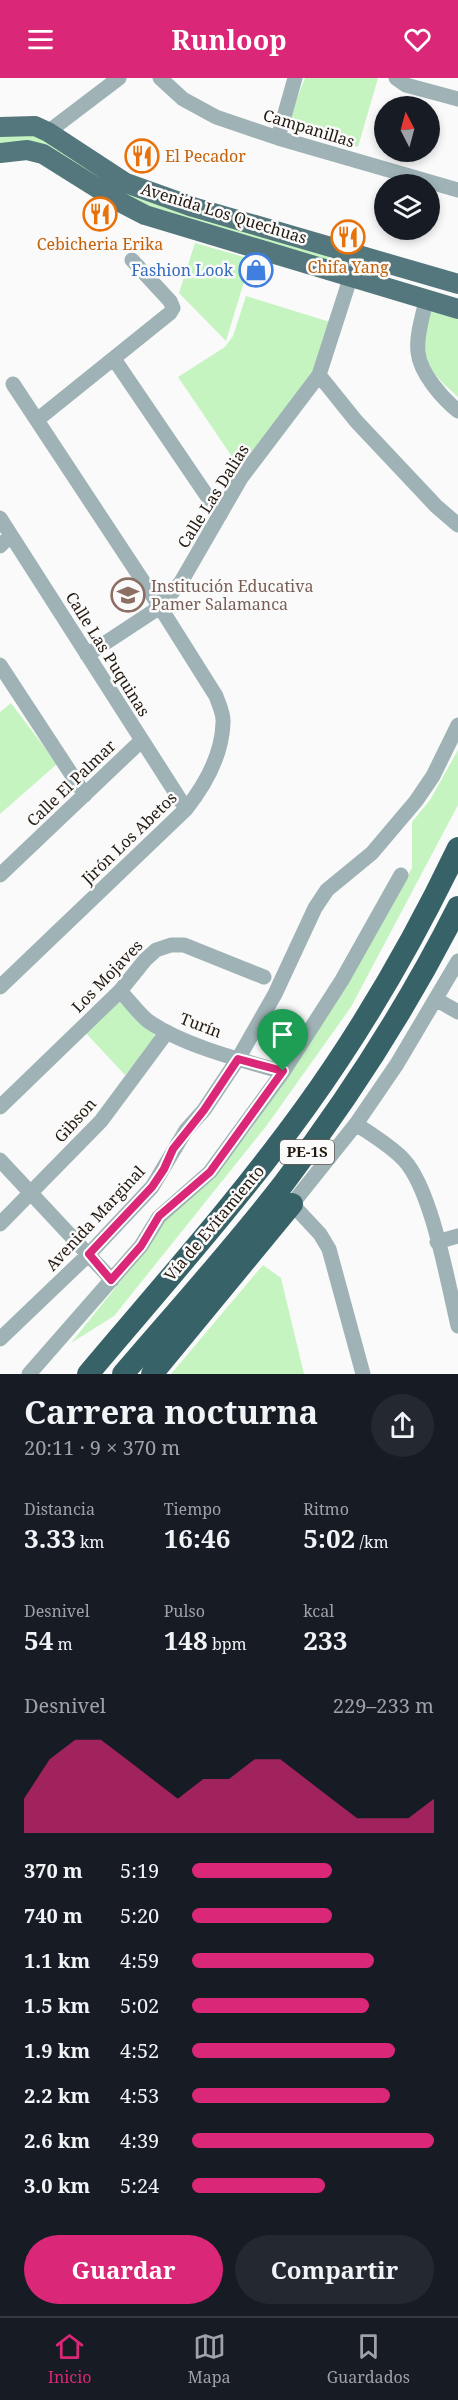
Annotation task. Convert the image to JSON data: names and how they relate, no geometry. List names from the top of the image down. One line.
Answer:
{"streets":{"highway":["PE-1S","Vía de Evitamiento"],"main road":["Avenida Los Quechuas"],"street":["Campanillas","Calle Las Dalias","Calle Las Puquinas","Calle El Palmar","Jirón Los Abetos","Los Mojaves","Turín","Gibson","Avenida Marginal"]},"crossings":[["Avenida Los Quechuas","Calle Las Dalias"],["Calle Las Dalias","Calle Las Puquinas"],["Calle Las Dalias","Jirón Los Abetos"],["Calle Las Puquinas","Calle El Palmar"],["Calle Las Puquinas","Jirón Los Abetos"],["Los Mojaves","Turín"],["Turín","Gibson"],["Turín","Avenida Marginal"]],"places":{"restaurant":["El Pecador","Cebicheria Erika","Chifa Yang"],"shop":["Fashion Look"],"school or university":["Institución Educativa Pamer Salamanca"]},"north":"top","page":{"header":"Runloop","heading":["Carrera nocturna","20:11 · 9 × 370 m"],"stats":[["Distancia","3.33 km"],["Tiempo","16:46"],["Ritmo","5:02 /km"],["Desnivel","54 m"],["Pulso","148 bpm"],["kcal","233"]],"chart":["Desnivel","229–233 m"],"list":[{"name":"370 m","note":"5:19"},{"name":"740 m","note":"5:20"},{"name":"1.1 km","note":"4:59"},{"name":"1.5 km","note":"5:02"},{"name":"1.9 km","note":"4:52"},{"name":"2.2 km","note":"4:53"},{"name":"2.6 km","note":"4:39"},{"name":"3.0 km","note":"5:24"}],"buttons":["Guardar","Compartir"],"tabs":["Inicio","Mapa","Guardados"]}}
